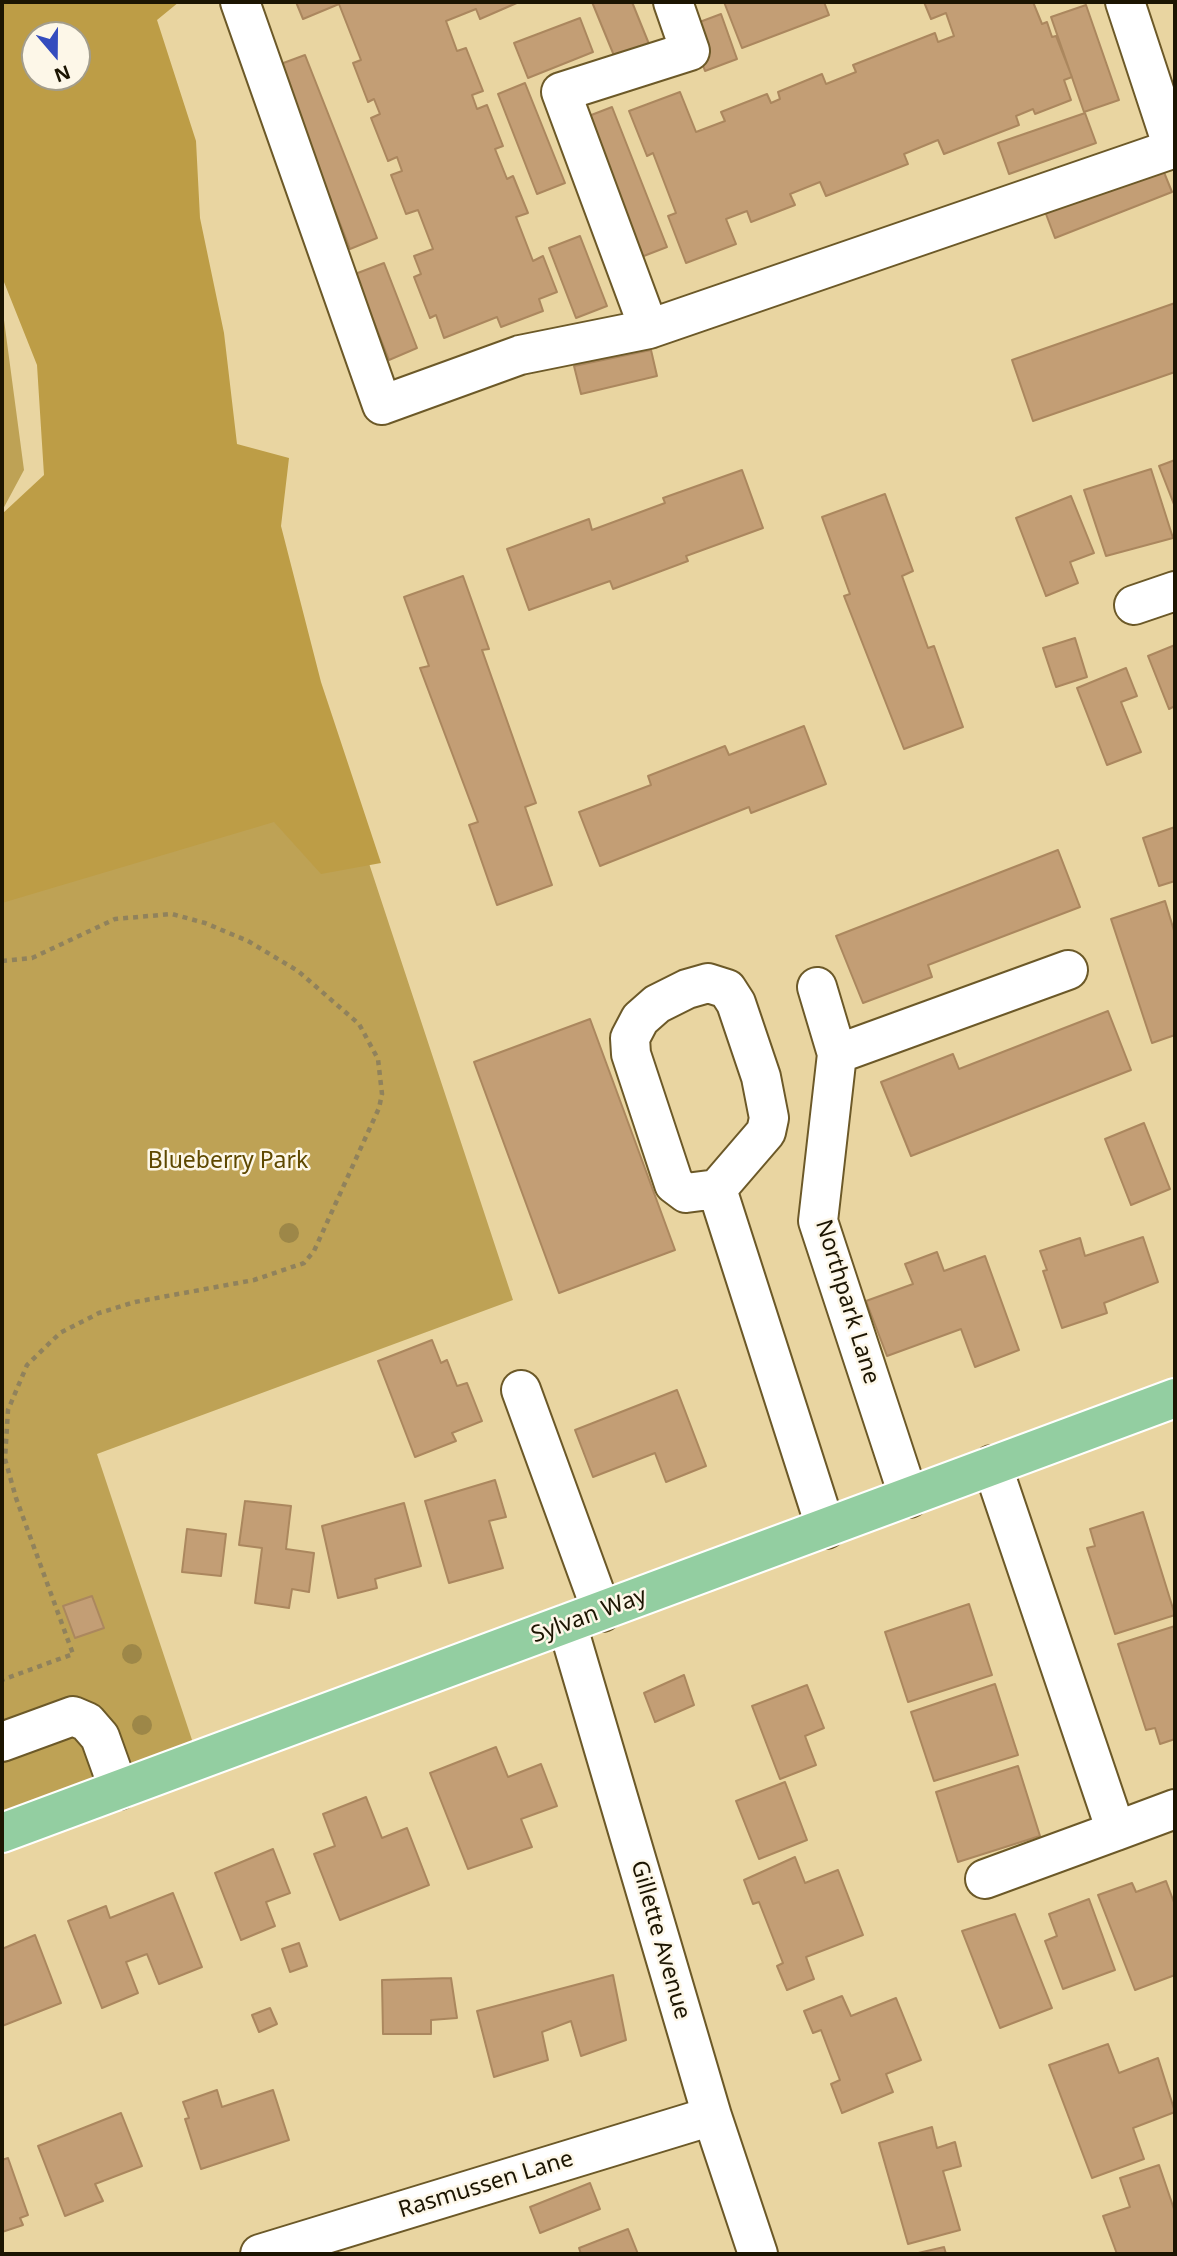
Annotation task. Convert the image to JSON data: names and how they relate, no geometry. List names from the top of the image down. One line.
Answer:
{"streets":{"main road":["Sylvan Way"],"street":["Northpark Lane","Gillette Avenue","Rasmussen Lane"]},"crossings":[["Northpark Lane","Sylvan Way"],["Sylvan Way","Gillette Avenue"],["Gillette Avenue","Rasmussen Lane"]],"parks":["Blueberry Park"],"north":"bottom"}
